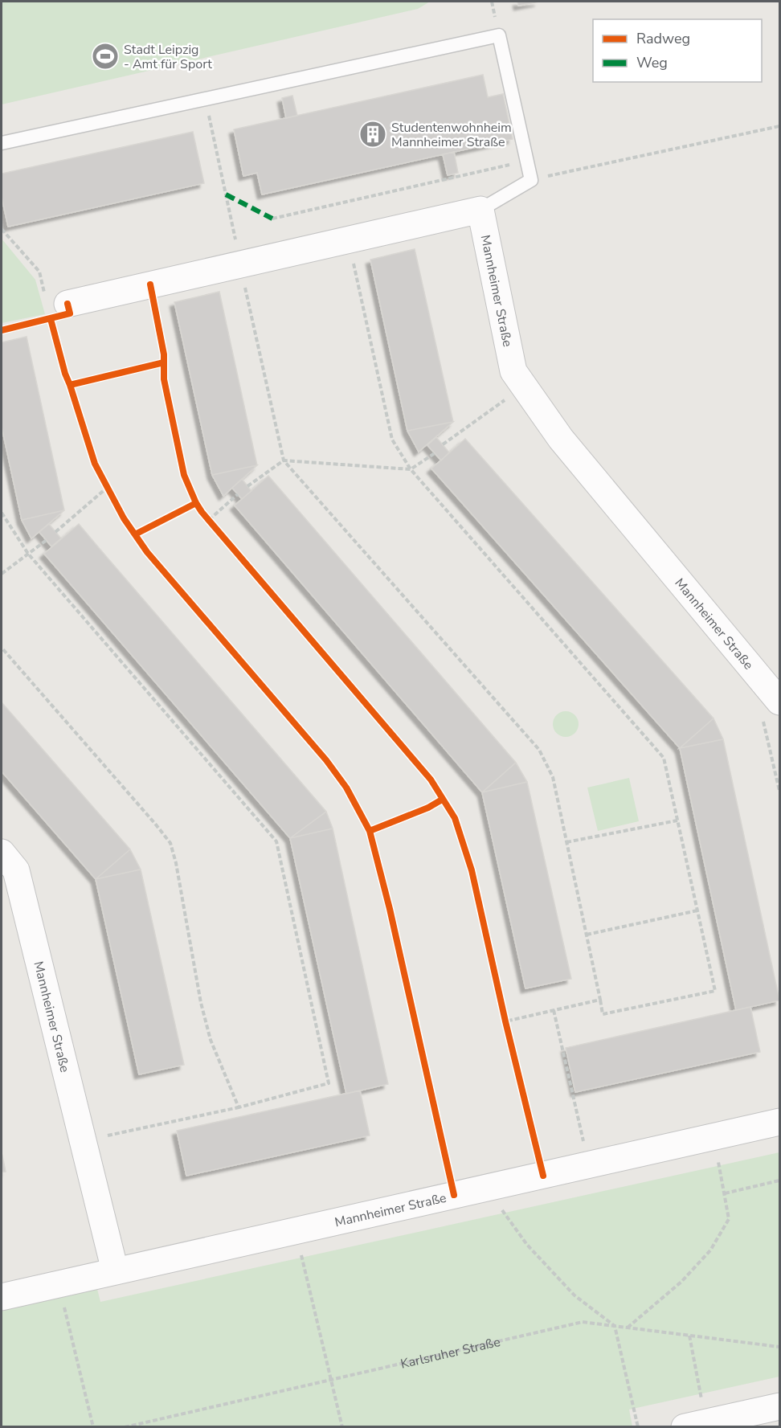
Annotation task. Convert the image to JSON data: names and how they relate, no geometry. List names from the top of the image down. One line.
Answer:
{"streets":{"street":["Mannheimer Straße"],"path":["Karlsruher Straße"]},"places":{"sports":["Stadt Leipzig - Amt für Sport"],"building":["Studentenwohnheim Mannheimer Straße"]},"legend":["Radweg","Weg"]}
